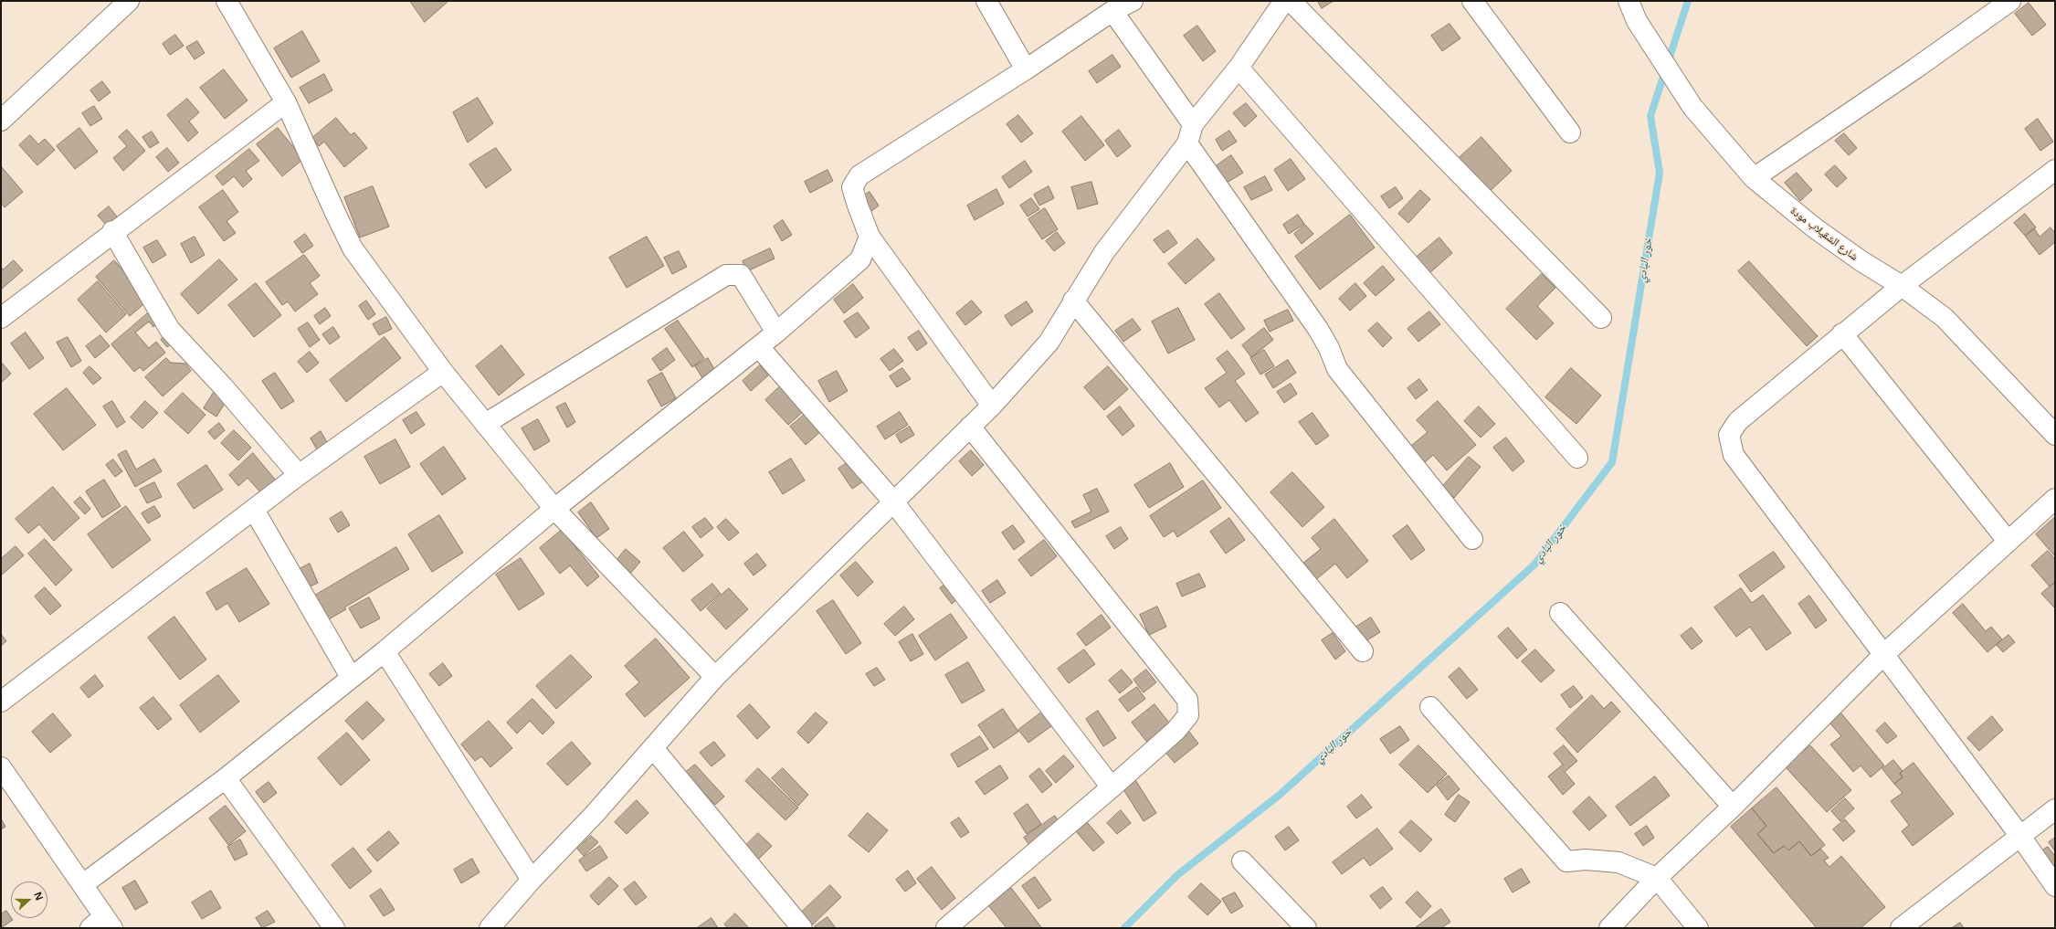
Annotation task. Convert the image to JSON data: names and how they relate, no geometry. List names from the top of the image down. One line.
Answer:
{"streets":{"street":["شارع الشقيلاب مودة"]},"water":["خور البادي"],"north":"right"}
